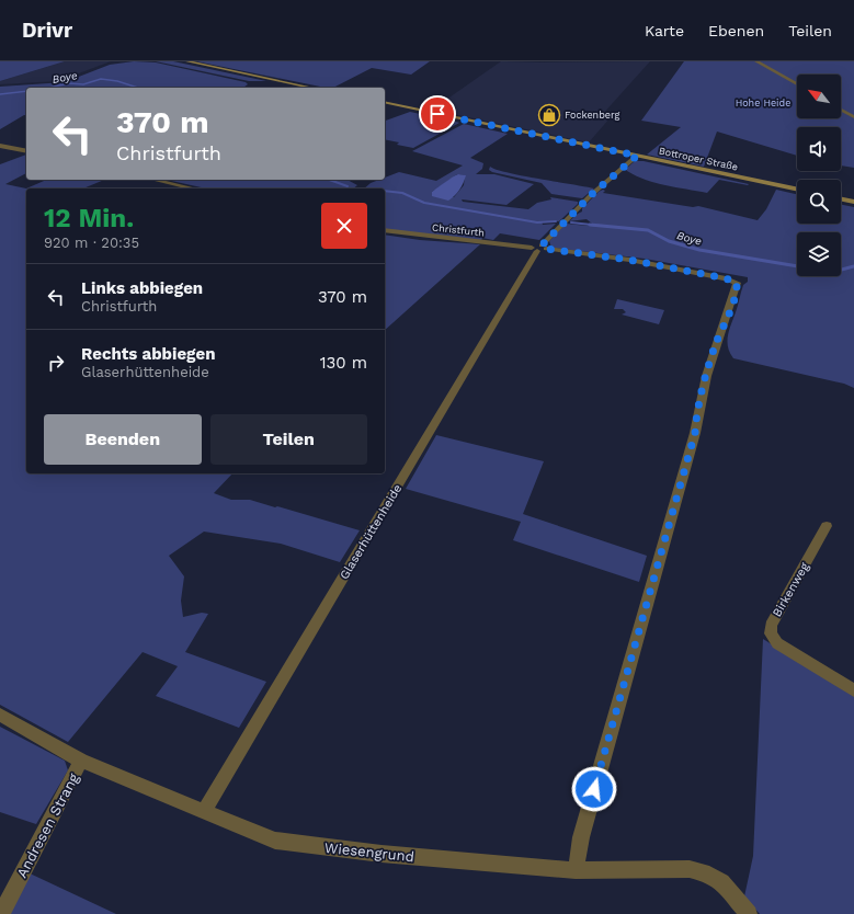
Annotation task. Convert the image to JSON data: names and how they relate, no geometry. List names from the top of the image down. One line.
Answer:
{"streets":{"main road":["Bottroper Straße"],"street":["Christfurth","Glaserhüttenheide","Birkenweg","Andresen Strang","Wiesengrund"]},"crossings":[["Bottroper Straße","Glaserhüttenheide"],["Christfurth","Glaserhüttenheide"],["Christfurth","Wiesengrund"],["Glaserhüttenheide","Wiesengrund"],["Andresen Strang","Wiesengrund"]],"water":["Boye"],"parks":["Hohe Heide"],"places":{"shop":["Fockenberg"]},"north":"top left","page":{"header":"Drivr","nav":["Karte","Ebenen","Teilen"],"turn":["370 m","Christfurth"],"heading":["12 Min.","920 m · 20:35"],"list":[{"name":"Links abbiegen","note":"Christfurth","value":"370 m"},{"name":"Rechts abbiegen","note":"Glaserhüttenheide","value":"130 m"}],"buttons":["Beenden","Teilen"]}}
